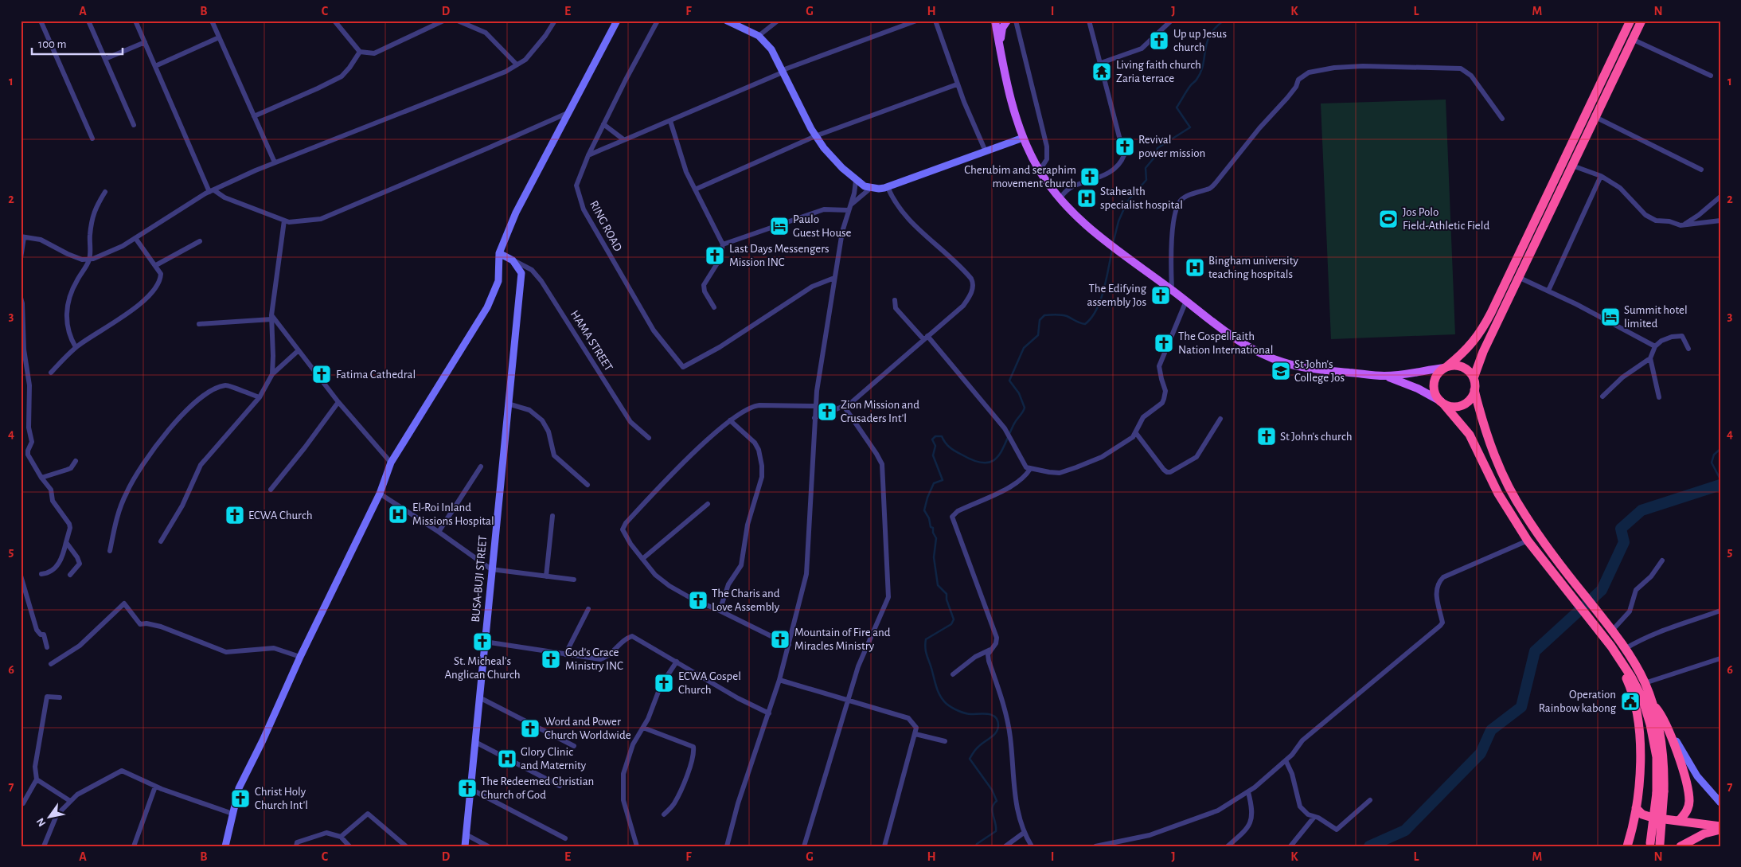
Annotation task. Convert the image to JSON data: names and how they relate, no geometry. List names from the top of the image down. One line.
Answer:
{"streets":{"street":["RING ROAD","HAMA STREET","BUSA-BUJI STREET"]},"crossings":[["HAMA STREET","BUSA-BUJI STREET"]],"places":{"church":["Up up Jesus church","Revival power mission","Cherubim and seraphim movement church","Last Days Messengers Mission INC","The Edifying assembly Jos","The Gospel Faith Nation International","Fatima Cathedral","Zion Mission and Crusaders Int'l","St John's church","ECWA Church","The Charis and Love Assembly","Mountain of Fire and Miracles Ministry","St. Micheal's Anglican Church","God's Grace Ministry INC","ECWA Gospel Church","Word and Power Church Worldwide","The Redeemed Christian Church of God","Christ Holy Church Int'l"],"temple":["Living faith church Zaria terrace"],"hospital":["Stahealth specialist hospital","Bingham university teaching hospitals","El-Roi Inland Missions Hospital","Glory Clinic and Maternity"],"sports":["Jos Polo Field-Athletic Field"],"hotel":["Paulo Guest House","Summit hotel limited"],"school or university":["St John's College Jos"],"public building":["Operation Rainbow kabong"]},"scale_bar":"100 m","north":"bottom left","grid":{"columns":["A","B","C","D","E","F","G","H","I","J","K","L","M","N"],"rows":["1","2","3","4","5","6","7"]}}
